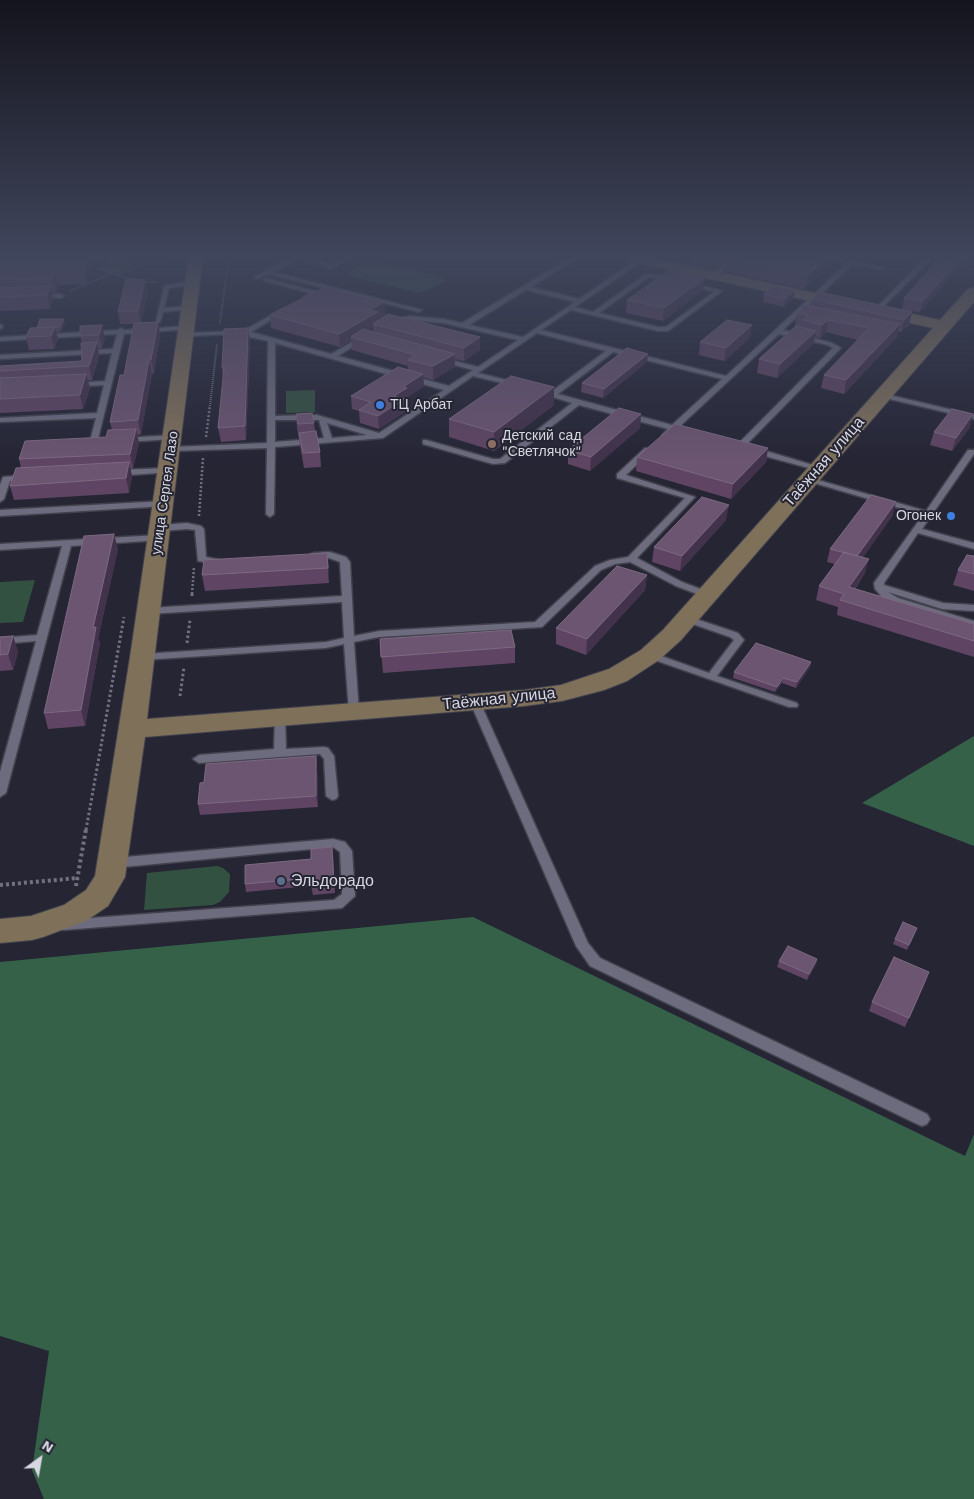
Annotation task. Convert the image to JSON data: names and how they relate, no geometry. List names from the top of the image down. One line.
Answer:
{"streets":{"street":["Таёжная улица","улица Сергея Лазо"]},"crossings":[["Таёжная улица","улица Сергея Лазо"]],"places":["ТЦ Арбат","Детский сад \"Светлячок\"","Огонек","Эльдорадо"],"north":"top right"}
